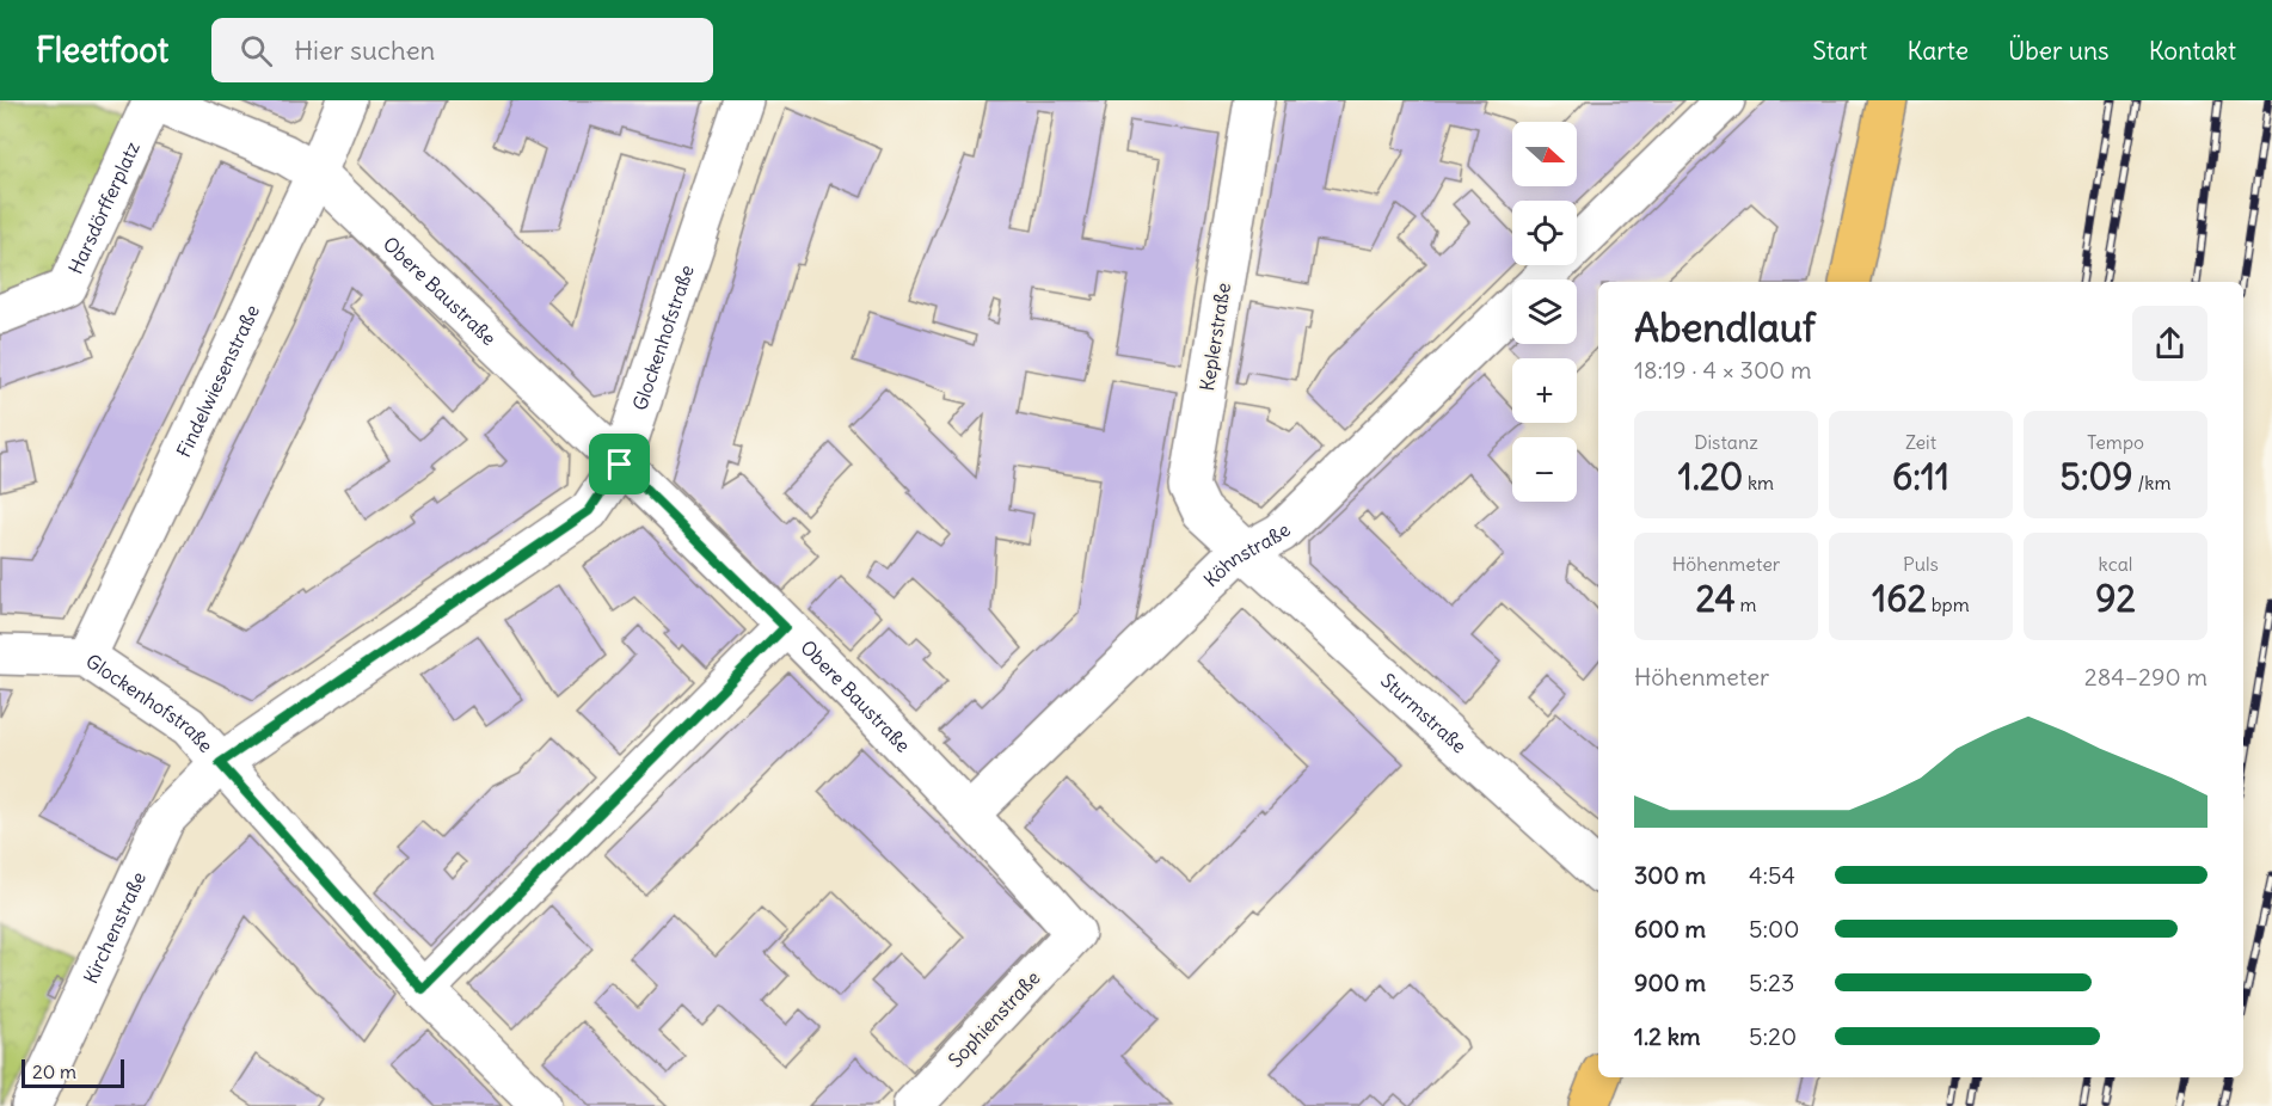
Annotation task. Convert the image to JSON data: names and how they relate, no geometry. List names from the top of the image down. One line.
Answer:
{"streets":{"street":["Harsdörfferplatz","Obere Baustraße","Keplerstraße","Glockenhofstraße","Findelwiesenstraße","Köhnstraße","Sturmstraße","Kirchenstraße","Sophienstraße"]},"crossings":[["Harsdörfferplatz","Obere Baustraße"],["Harsdörfferplatz","Findelwiesenstraße"],["Obere Baustraße","Glockenhofstraße"],["Obere Baustraße","Findelwiesenstraße"],["Obere Baustraße","Köhnstraße"],["Obere Baustraße","Sophienstraße"],["Keplerstraße","Köhnstraße"],["Keplerstraße","Sturmstraße"],["Glockenhofstraße","Findelwiesenstraße"],["Glockenhofstraße","Kirchenstraße"],["Köhnstraße","Sturmstraße"]],"scale_bar":"20 m","north":"right","page":{"header":"Fleetfoot","search":"Hier suchen","nav":["Start","Karte","Über uns","Kontakt"],"map_buttons":["+","−"],"heading":["Abendlauf","18:19 · 4 × 300 m"],"stats":[["Distanz","1.20 km"],["Zeit","6:11"],["Tempo","5:09 /km"],["Höhenmeter","24 m"],["Puls","162 bpm"],["kcal","92"]],"chart":["Höhenmeter","284–290 m"],"list":[{"name":"300 m","note":"4:54"},{"name":"600 m","note":"5:00"},{"name":"900 m","note":"5:23"},{"name":"1.2 km","note":"5:20"}],"scale":"20 m"}}
